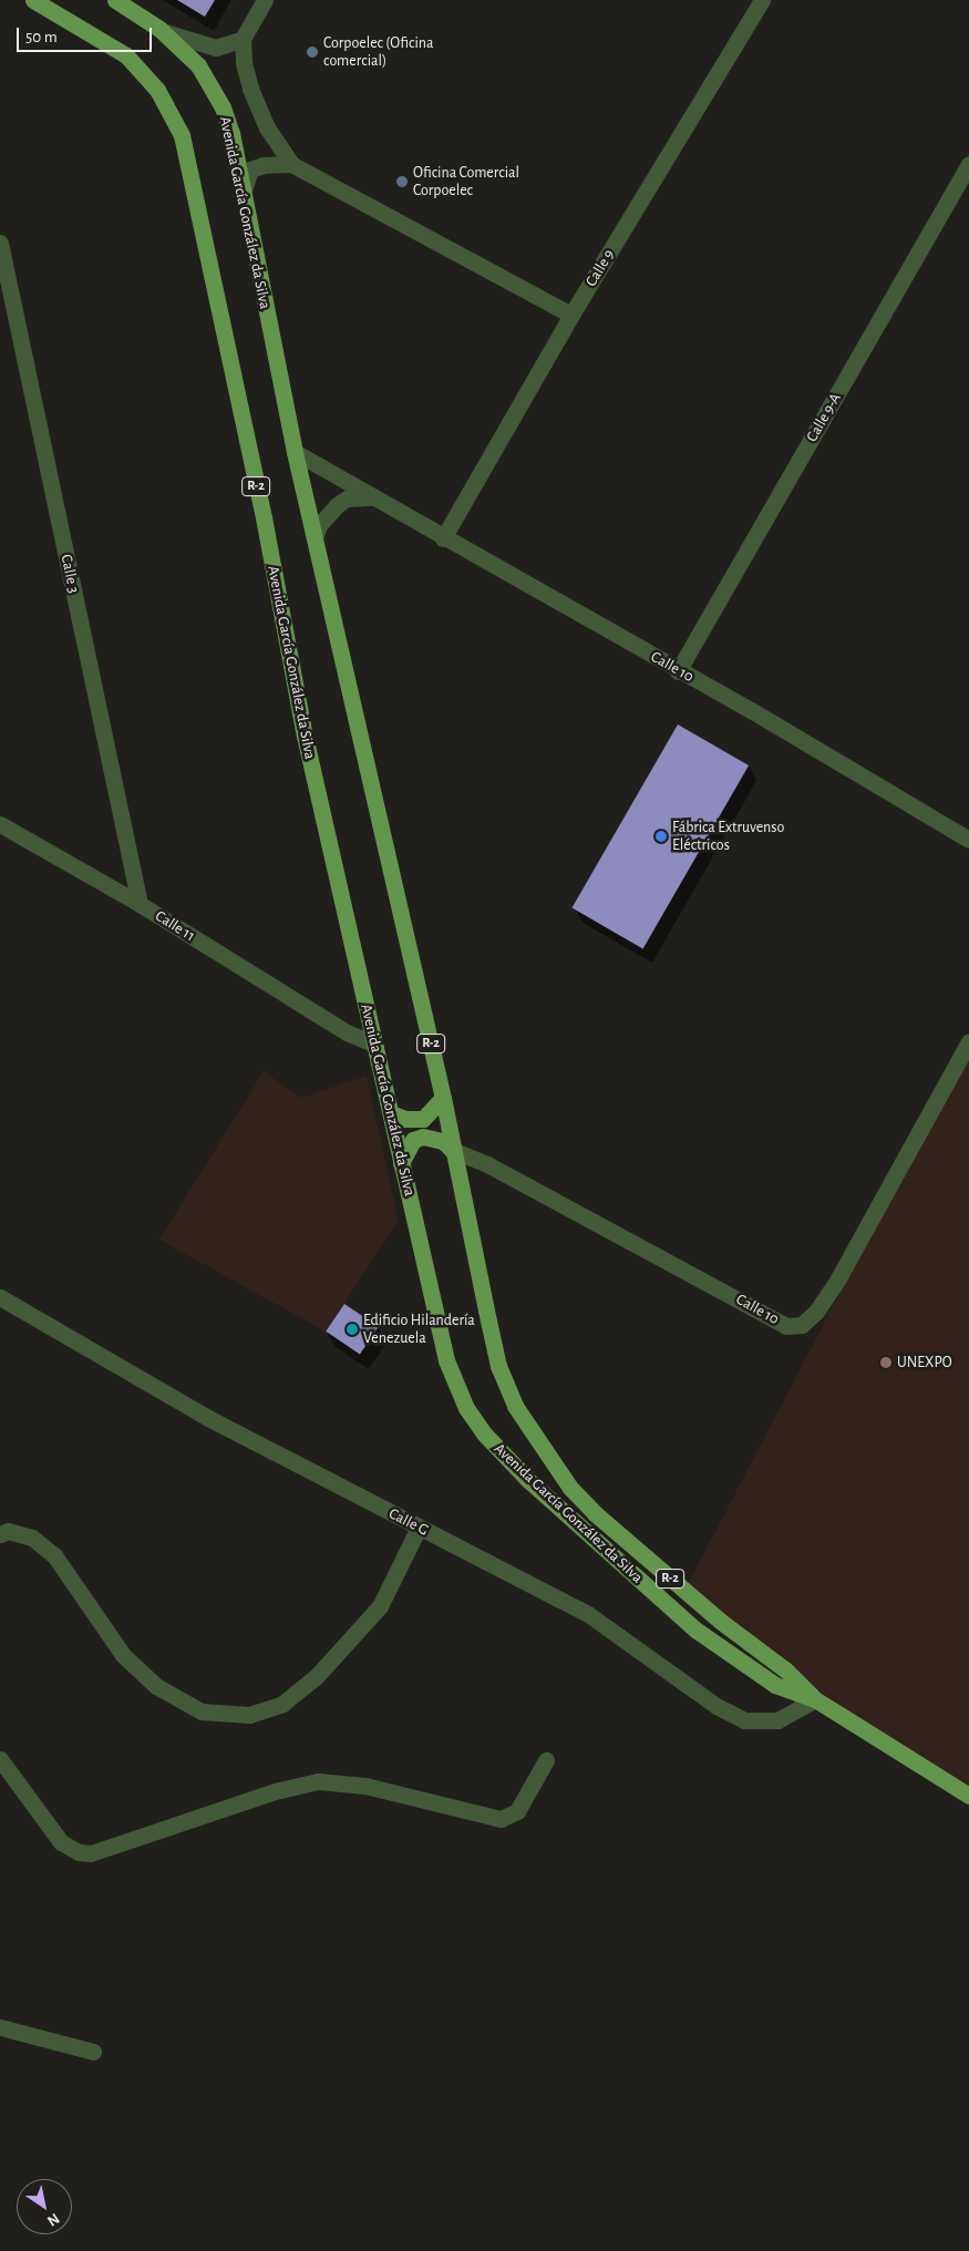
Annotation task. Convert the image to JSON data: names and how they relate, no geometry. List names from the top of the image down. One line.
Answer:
{"streets":{"main road":["Avenida García González da Silva","R-2"],"street":["Calle 9","Calle 9-A","Calle 3","Calle 10","Calle 11","Calle G"]},"crossings":[["Avenida García González da Silva","R-2"],["Avenida García González da Silva","Calle 10"],["Avenida García González da Silva","Calle 11"],["Avenida García González da Silva","Calle G"],["Calle 9","Calle 10"],["Calle 9-A","Calle 10"],["R-2","Calle G"],["Calle 3","Calle 11"]],"places":["Corpoelec (Oficina comercial)","Oficina Comercial Corpoelec","Fábrica Extruvenso Eléctricos","Edificio Hilandería Venezuela","UNEXPO"],"scale_bar":"50 m","north":"bottom right"}
